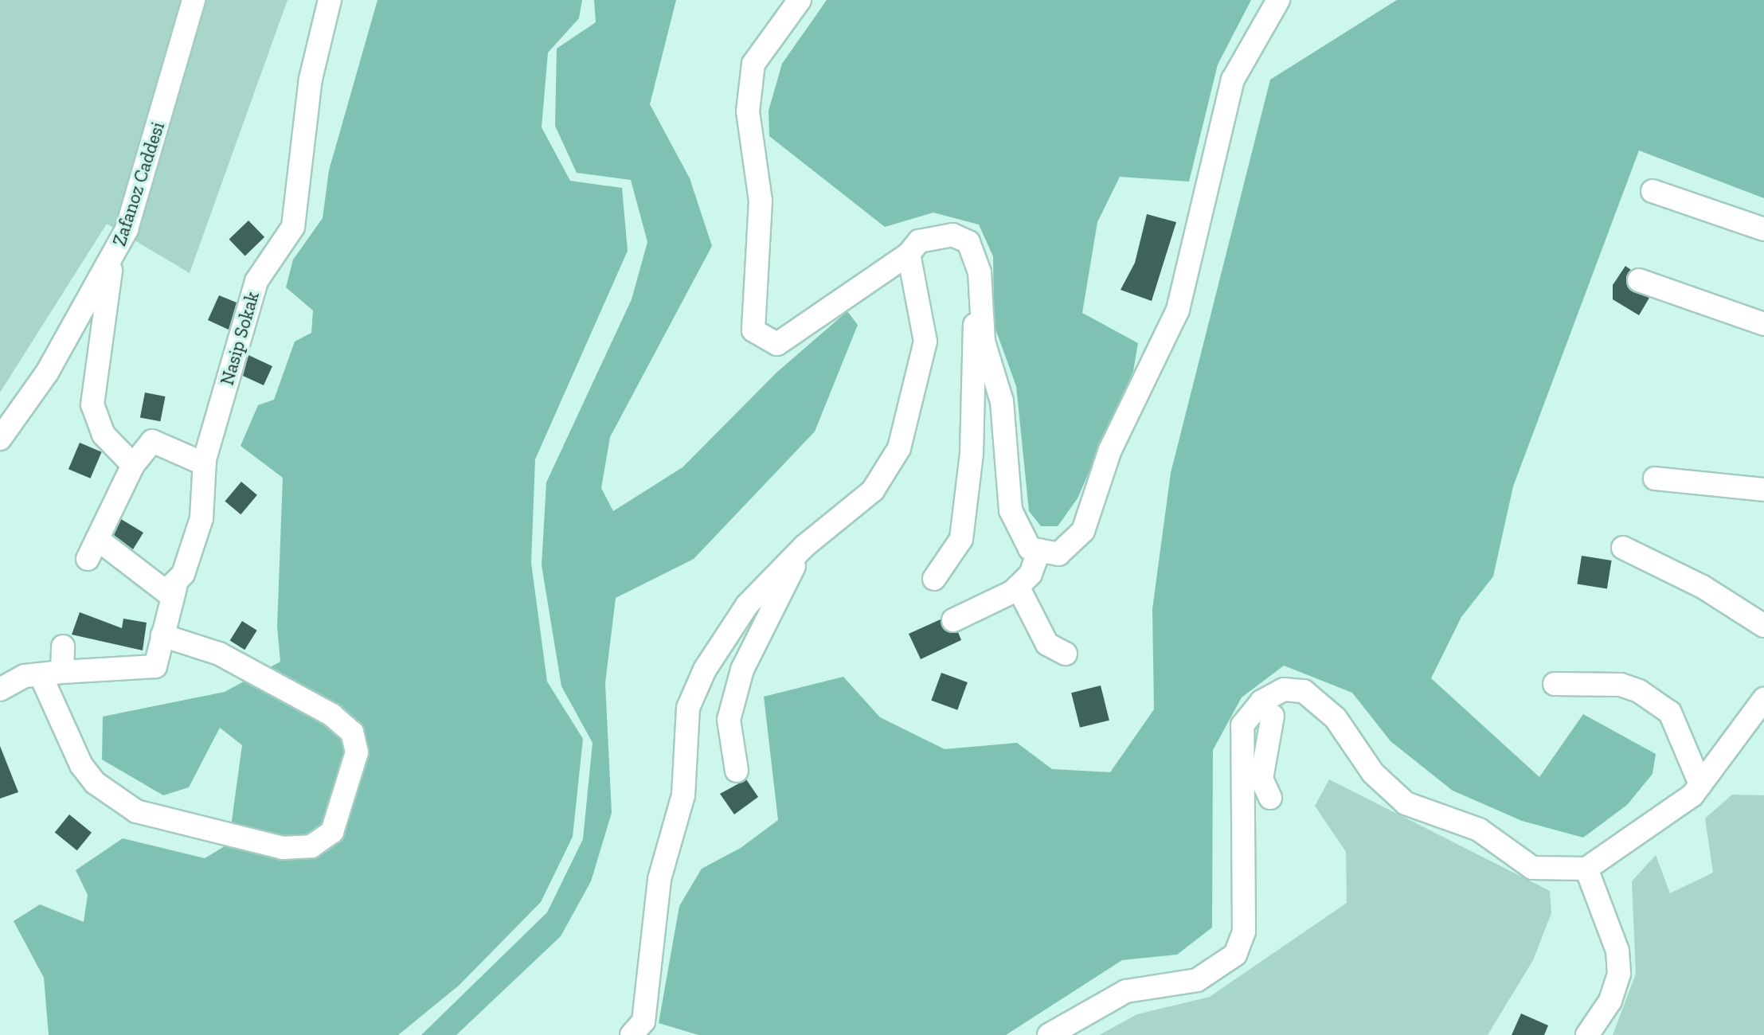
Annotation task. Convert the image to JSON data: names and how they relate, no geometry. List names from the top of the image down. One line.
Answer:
{"streets":{"street":["Zafanoz Caddesi","Nasip Sokak"]}}
